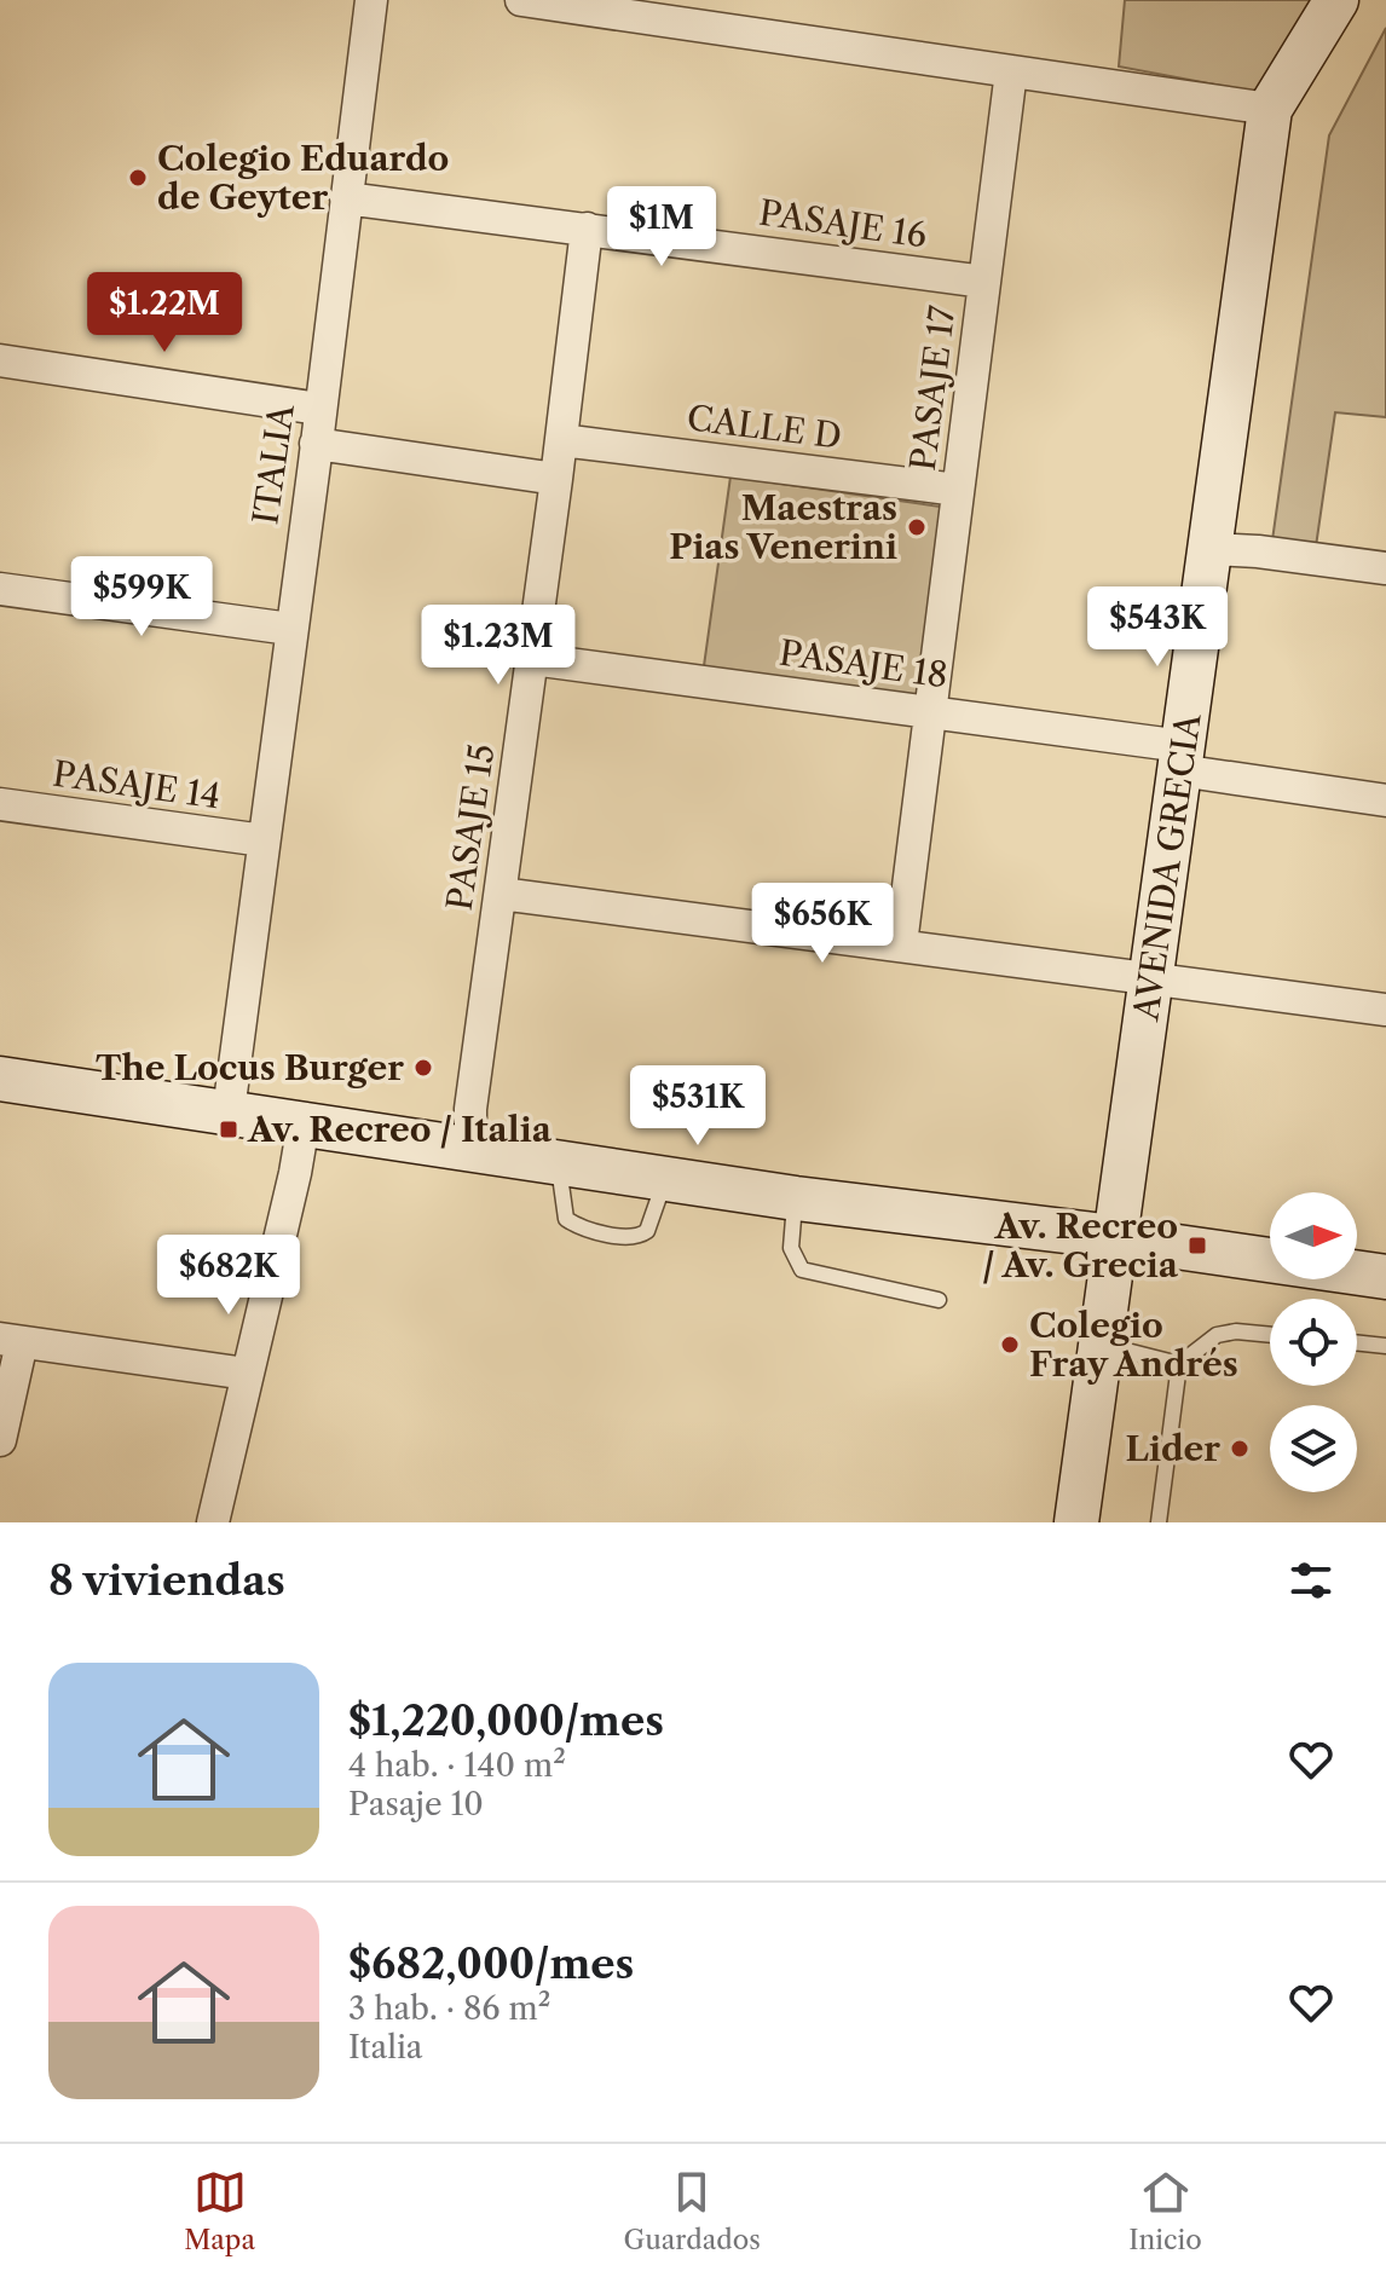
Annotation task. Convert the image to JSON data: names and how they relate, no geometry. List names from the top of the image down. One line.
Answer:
{"streets":{"street":["PASAJE 16","PASAJE 17","CALLE D","ITALIA","PASAJE 18","PASAJE 14","PASAJE 15","AVENIDA GRECIA"]},"crossings":[["PASAJE 16","PASAJE 17"],["PASAJE 16","ITALIA"],["PASAJE 16","PASAJE 15"],["PASAJE 17","CALLE D"],["PASAJE 17","PASAJE 18"],["CALLE D","PASAJE 15"],["ITALIA","PASAJE 14"],["PASAJE 18","PASAJE 15"],["PASAJE 18","AVENIDA GRECIA"]],"places":{"other":["Colegio Eduardo de Geyter","Maestras Pias Venerini","The Locus Burger","Colegio Fray Andrés","Lider"],"transit":["Av. Recreo / Italia","Av. Recreo / Av. Grecia"]},"north":"right","page":{"price":["$1M","$1.22M","$599K","$543K","$1.23M","$656K","$531K","$682K"],"heading":"8 viviendas","list":[{"name":"$1,220,000/mes","note":"4 hab. · 140 m² · Pasaje 10"},{"name":"$682,000/mes","note":"3 hab. · 86 m² · Italia"}],"tabs":["Mapa","Guardados","Inicio"]}}
